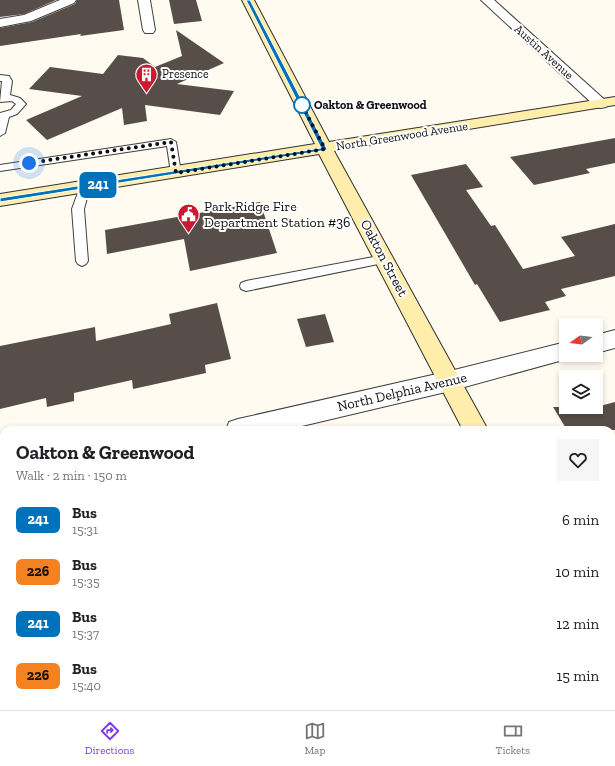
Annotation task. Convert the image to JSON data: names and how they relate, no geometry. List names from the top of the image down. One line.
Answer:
{"streets":{"main road":["North Greenwood Avenue","Oakton Street"],"street":["Austin Avenue","North Delphia Avenue"]},"crossings":[["Austin Avenue","North Greenwood Avenue"],["North Greenwood Avenue","Oakton Street"],["Oakton Street","North Delphia Avenue"]],"places":{"building":["Presence"],"other":["Oakton & Greenwood"],"public building":["Park Ridge Fire Department Station #36"]},"lines":["bus line 241"],"north":"left","page":{"on_map":"241","heading":["Oakton & Greenwood","Walk · 2 min · 150 m"],"list":[{"mark":"241","name":"Bus","note":"15:31","value":"6 min"},{"mark":"226","name":"Bus","note":"15:35","value":"10 min"},{"mark":"241","name":"Bus","note":"15:37","value":"12 min"},{"mark":"226","name":"Bus","note":"15:40","value":"15 min"}],"tabs":["Directions","Map","Tickets"]}}
